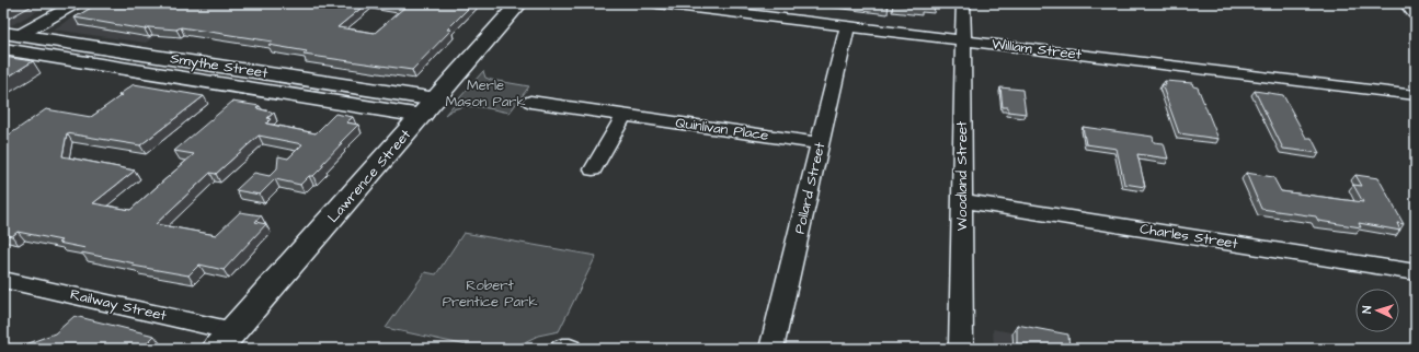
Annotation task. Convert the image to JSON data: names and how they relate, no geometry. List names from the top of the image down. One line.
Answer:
{"streets":{"main road":["Lawrence Street"],"street":["William Street","Smythe Street","Quinlivan Place","Woodland Street","Pollard Street","Charles Street","Railway Street"]},"crossings":[["William Street","Woodland Street"],["William Street","Pollard Street"],["Smythe Street","Lawrence Street"],["Quinlivan Place","Pollard Street"],["Lawrence Street","Railway Street"],["Woodland Street","Charles Street"]],"parks":["Merle Mason Park","Robert Prentice Park"],"north":"left"}
